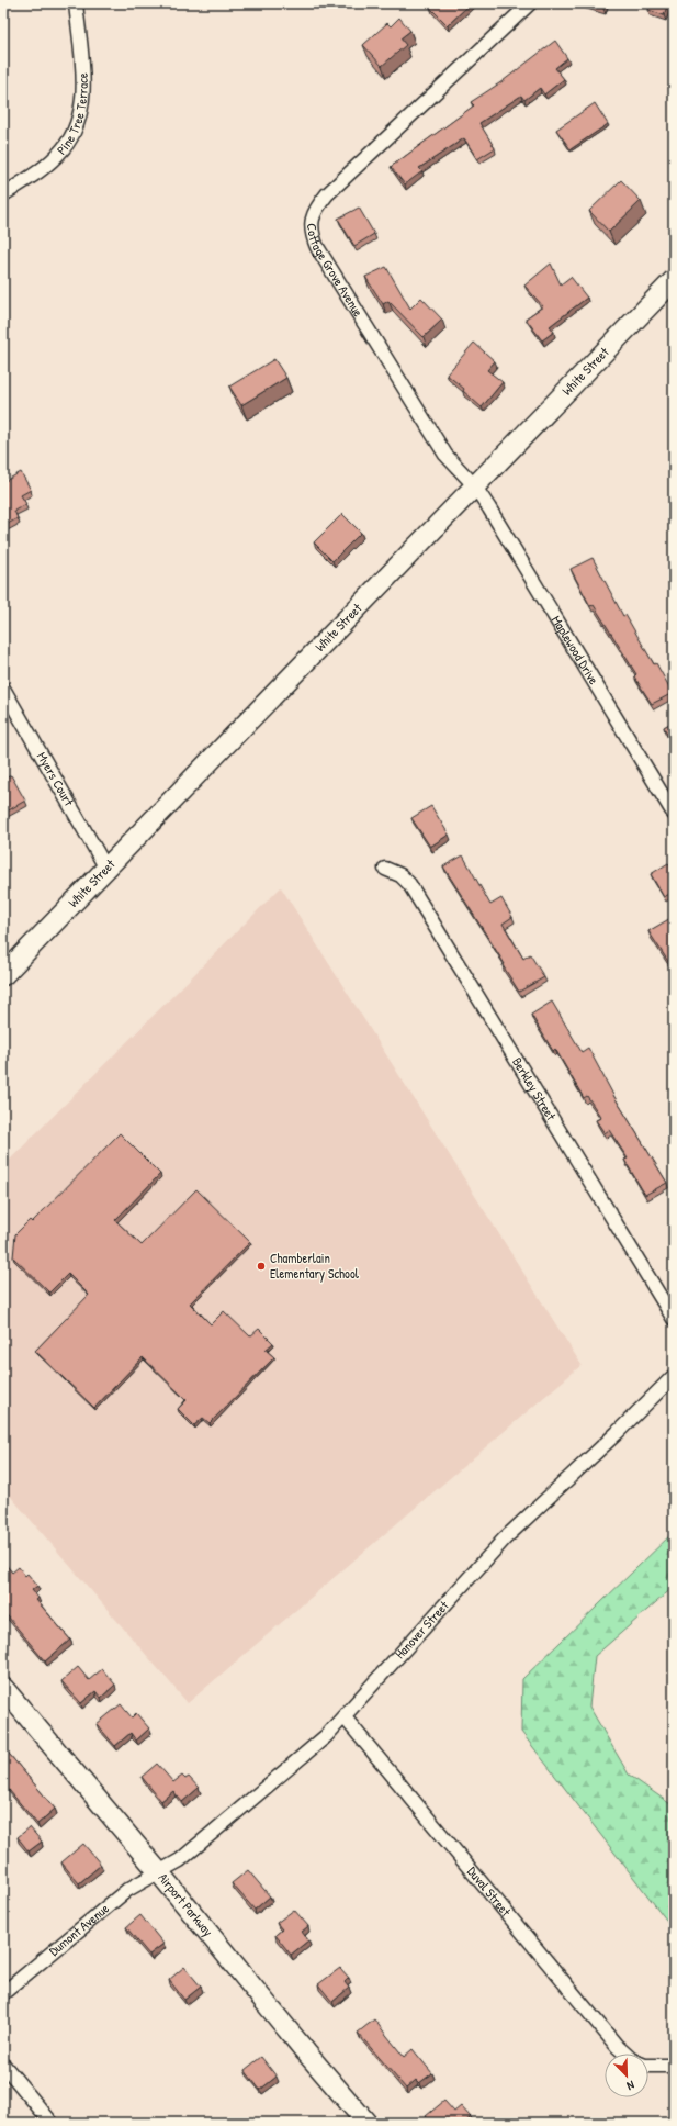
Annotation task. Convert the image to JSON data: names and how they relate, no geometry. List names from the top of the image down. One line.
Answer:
{"streets":{"street":["Pine Tree Terrace","Cottage Grove Avenue","White Street","Maplewood Drive","Myers Court","Berkley Street","Hanover Street","Duval Street","Airport Parkway","Dumont Avenue"]},"crossings":[["Cottage Grove Avenue","White Street"],["Cottage Grove Avenue","Maplewood Drive"],["White Street","Maplewood Drive"],["White Street","Myers Court"],["Hanover Street","Duval Street"],["Hanover Street","Airport Parkway"],["Hanover Street","Dumont Avenue"],["Airport Parkway","Dumont Avenue"]],"places":["Chamberlain Elementary School"],"north":"bottom right"}
